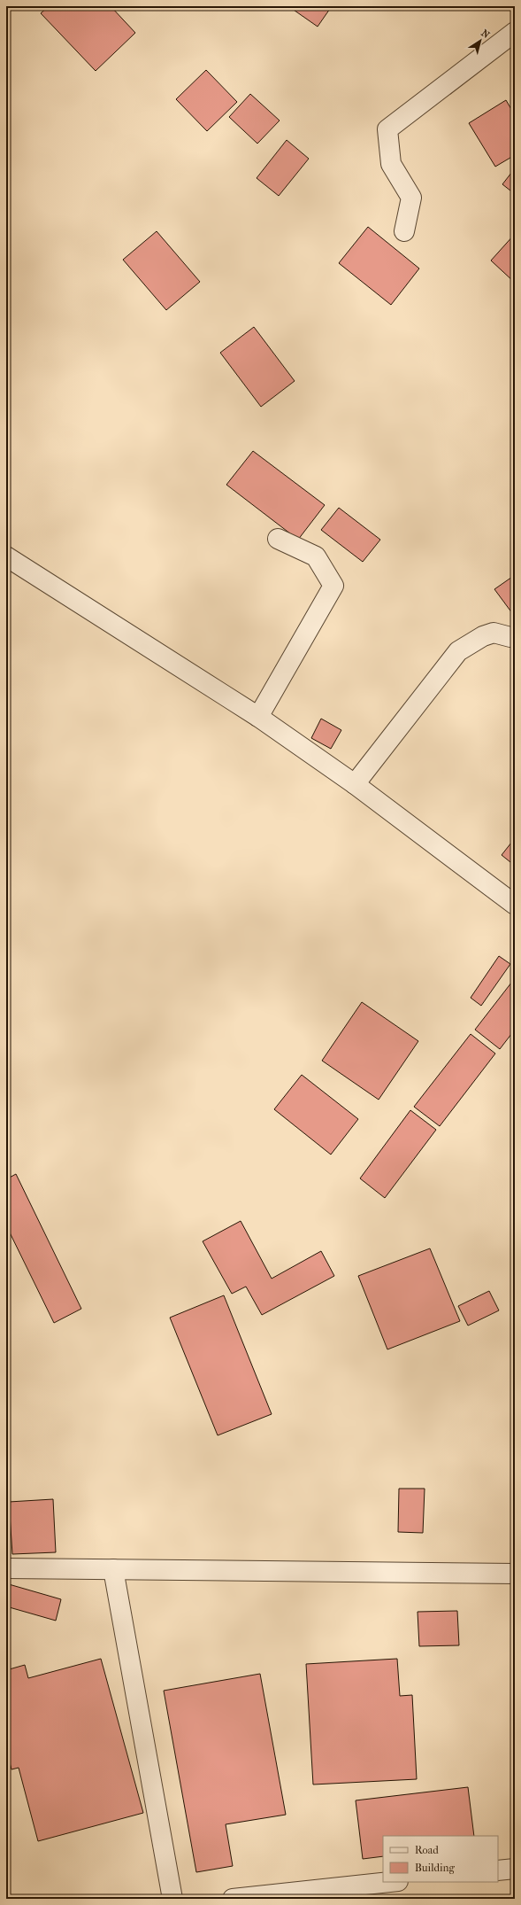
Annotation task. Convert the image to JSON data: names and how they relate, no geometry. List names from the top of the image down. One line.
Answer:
{"legend":["Road","Building"],"north":"top right"}
